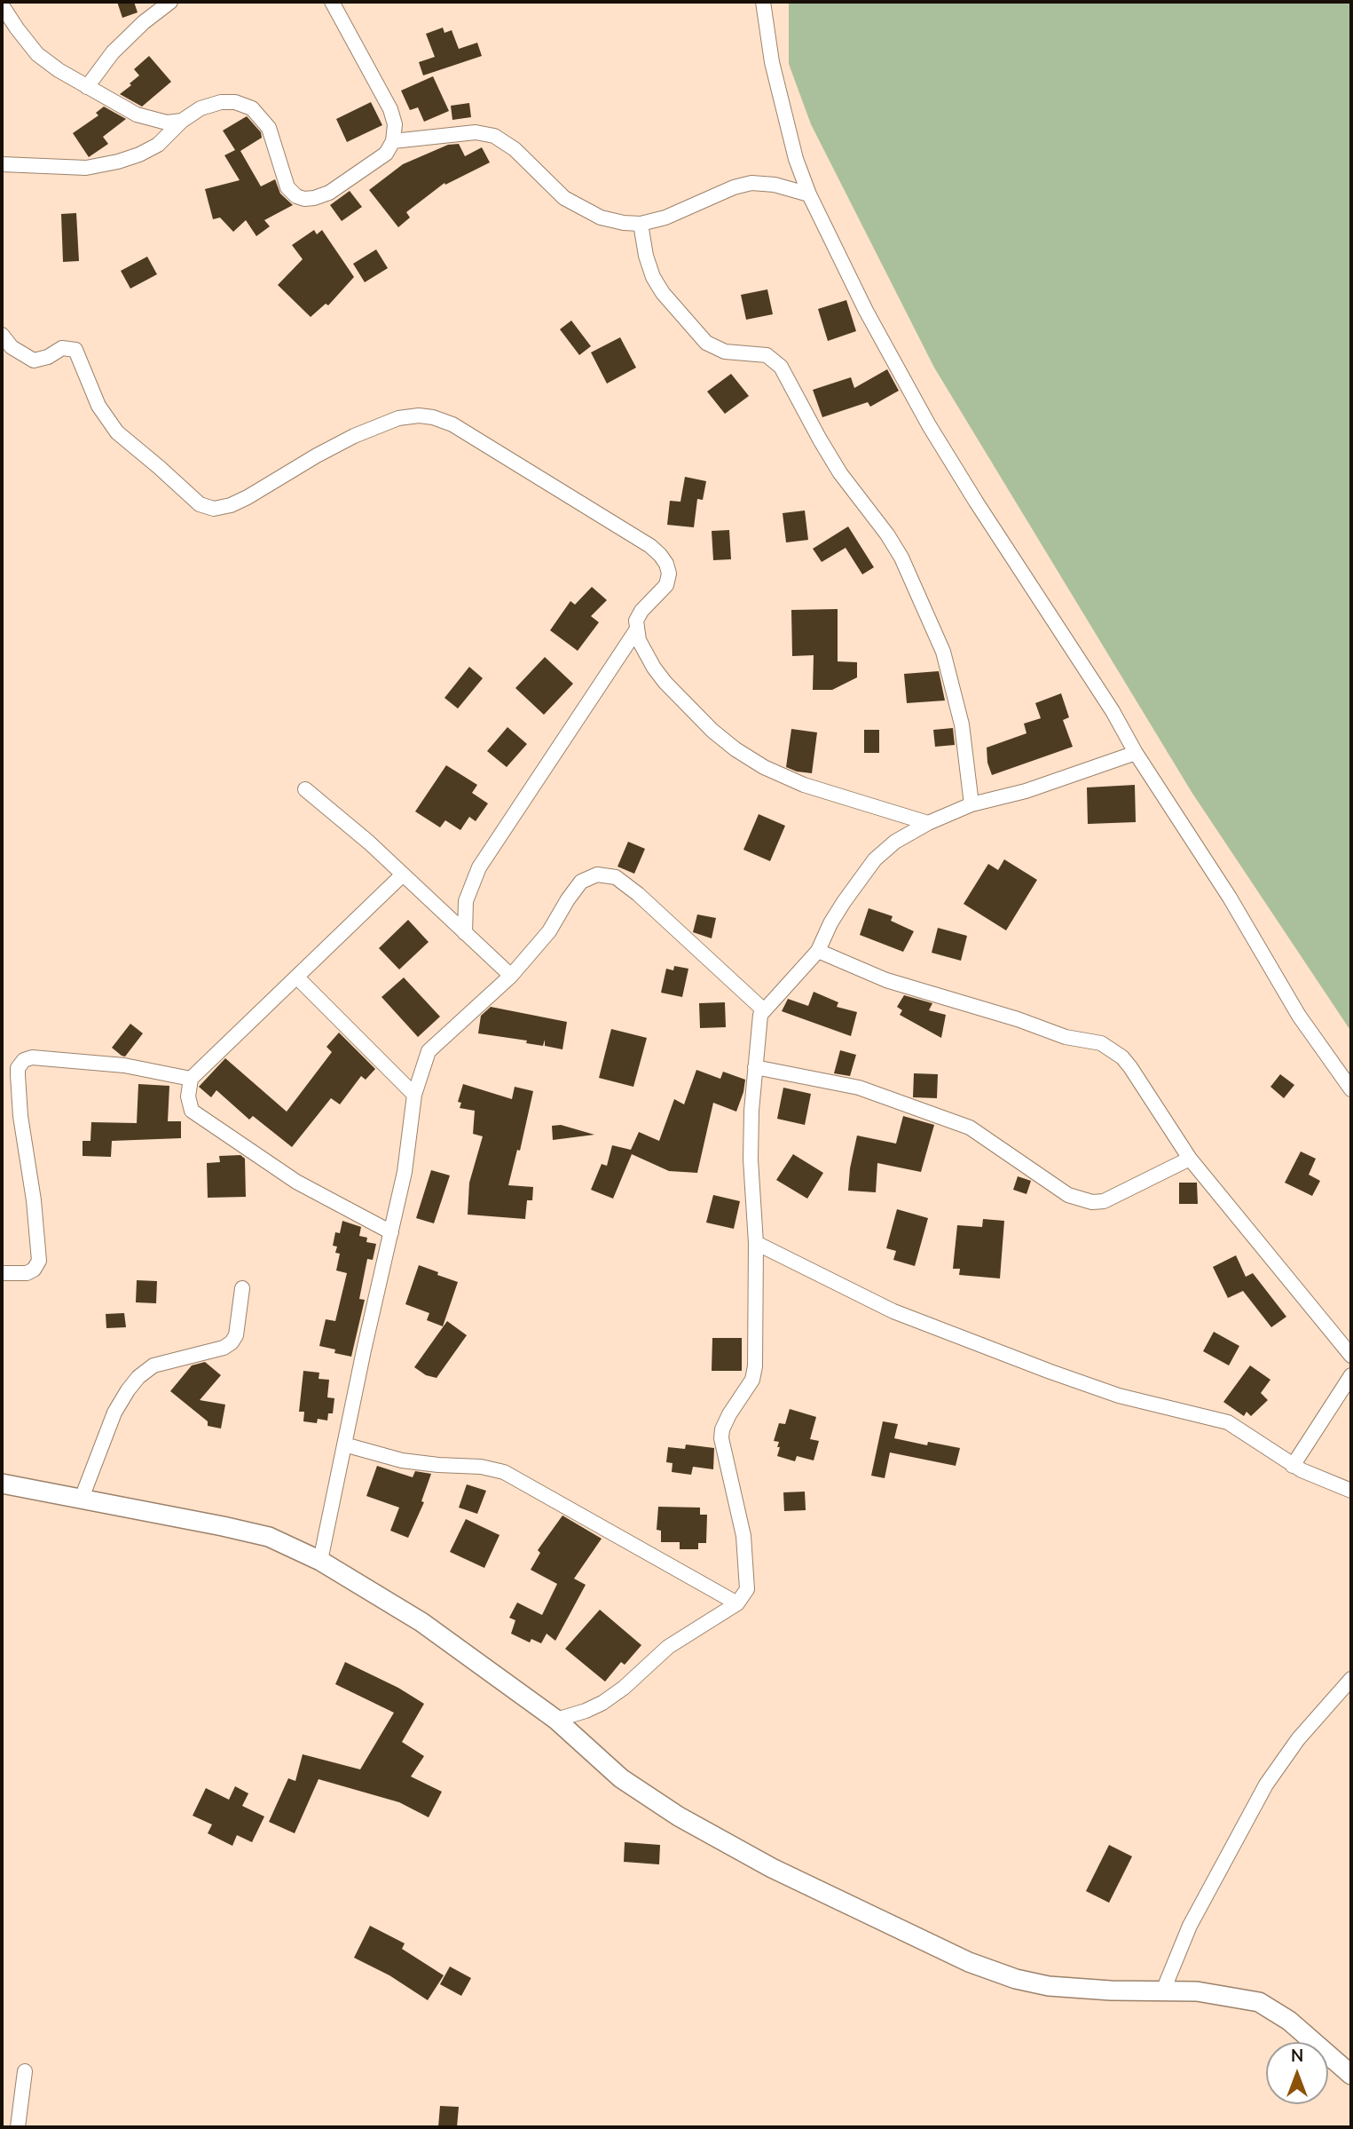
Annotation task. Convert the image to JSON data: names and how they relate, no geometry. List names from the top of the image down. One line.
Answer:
{"north":"top"}
